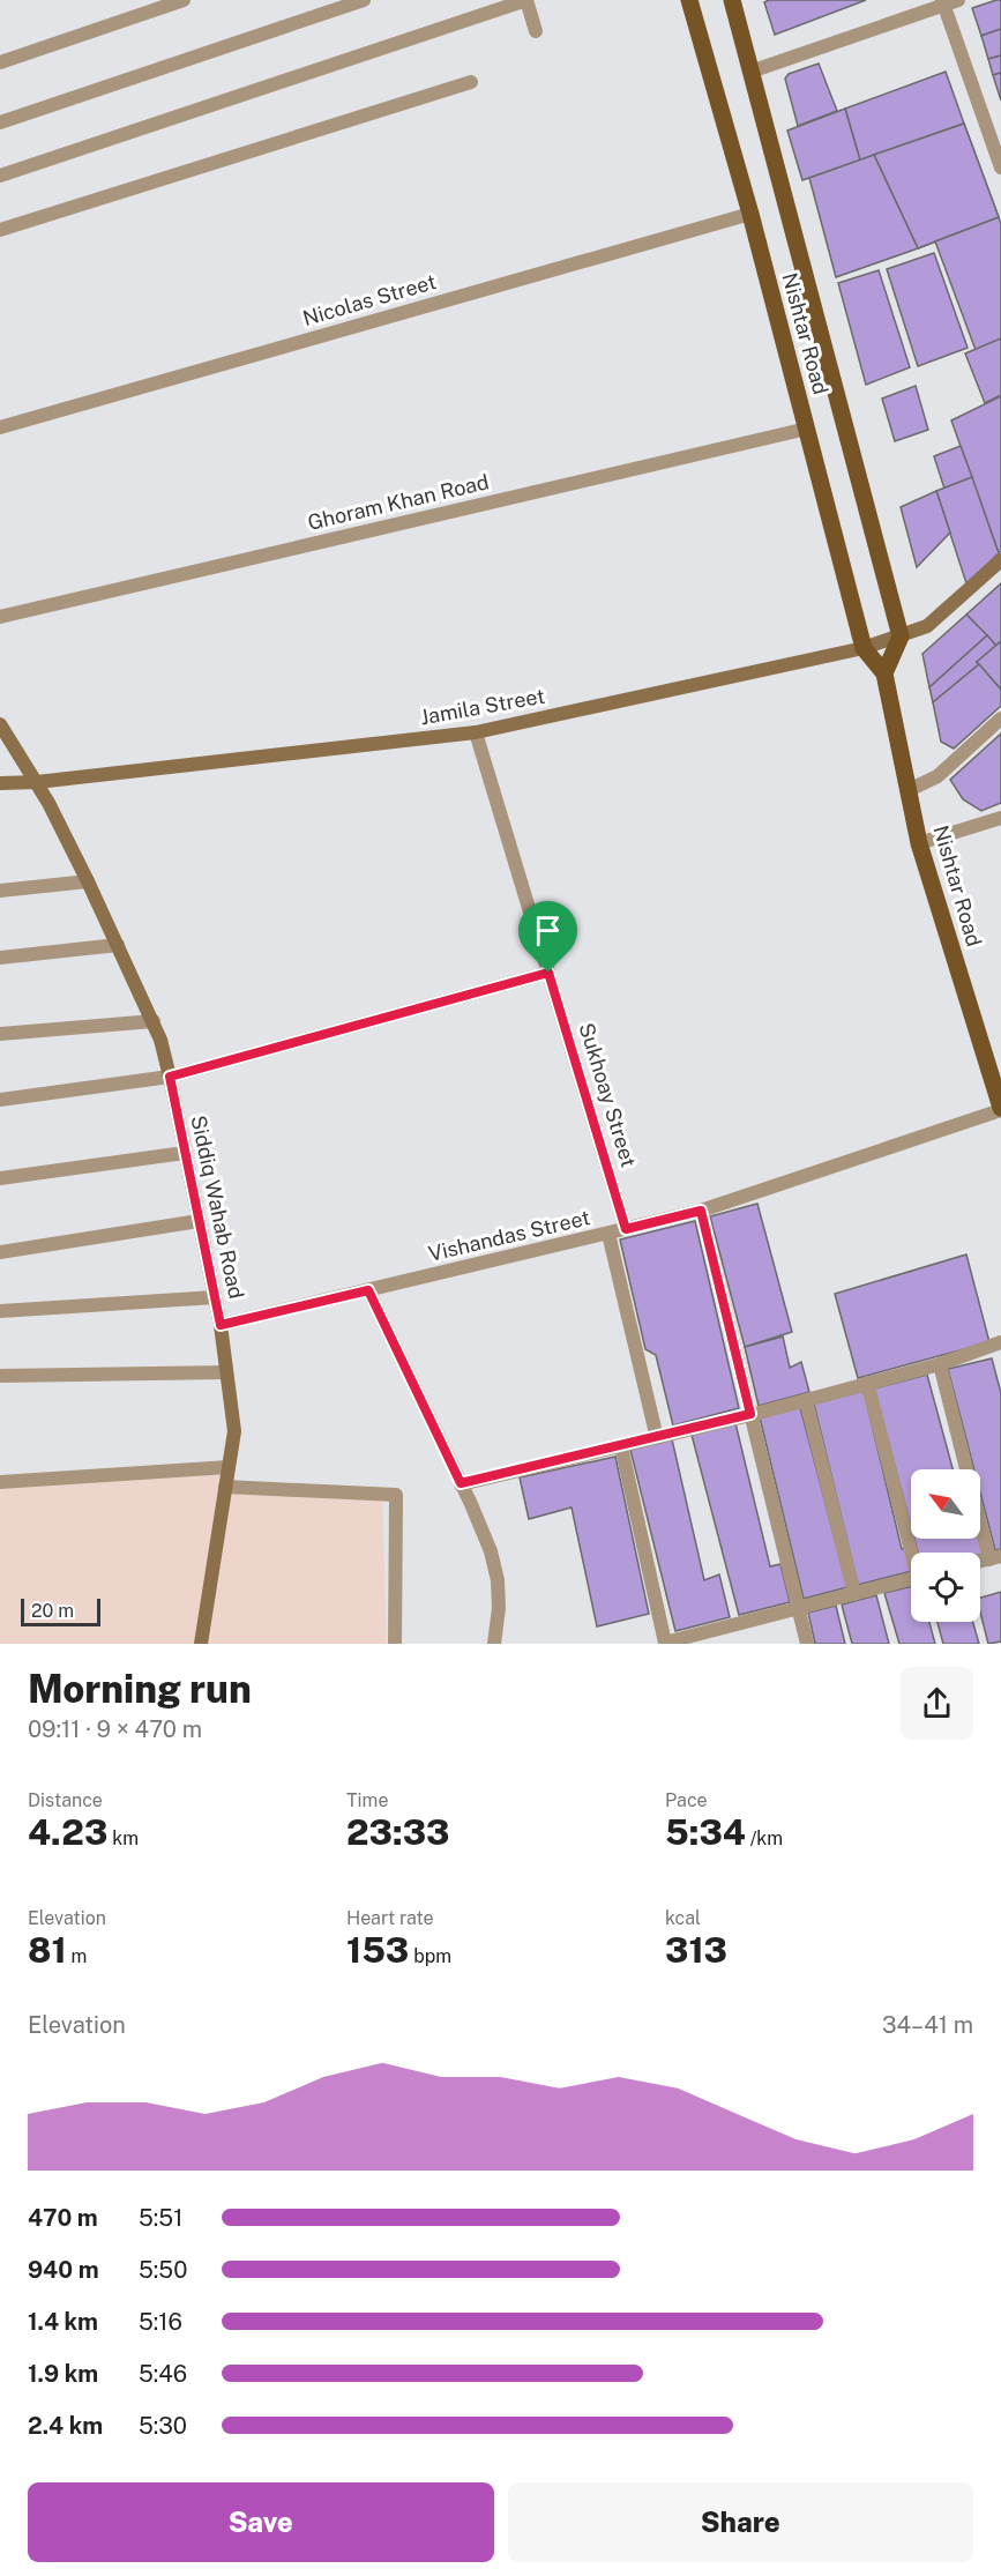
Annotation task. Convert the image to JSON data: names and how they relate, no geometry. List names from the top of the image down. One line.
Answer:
{"streets":{"main road":["Nishtar Road","Jamila Street","Siddiq Wahab Road"],"street":["Nicolas Street","Ghoram Khan Road","Sukhoay Street","Vishandas Street"]},"crossings":[["Nicolas Street","Nishtar Road"],["Nishtar Road","Ghoram Khan Road"],["Nishtar Road","Jamila Street"],["Nishtar Road","Vishandas Street"],["Jamila Street","Sukhoay Street"],["Jamila Street","Siddiq Wahab Road"],["Sukhoay Street","Vishandas Street"],["Siddiq Wahab Road","Vishandas Street"]],"scale_bar":"20 m","north":"top left","page":{"scale":"20 m","heading":["Morning run","09:11 · 9 × 470 m"],"stats":[["Distance","4.23 km"],["Time","23:33"],["Pace","5:34 /km"],["Elevation","81 m"],["Heart rate","153 bpm"],["kcal","313"]],"chart":["Elevation","34–41 m"],"list":[{"name":"470 m","note":"5:51"},{"name":"940 m","note":"5:50"},{"name":"1.4 km","note":"5:16"},{"name":"1.9 km","note":"5:46"},{"name":"2.4 km","note":"5:30"}],"buttons":["Save","Share"]}}
